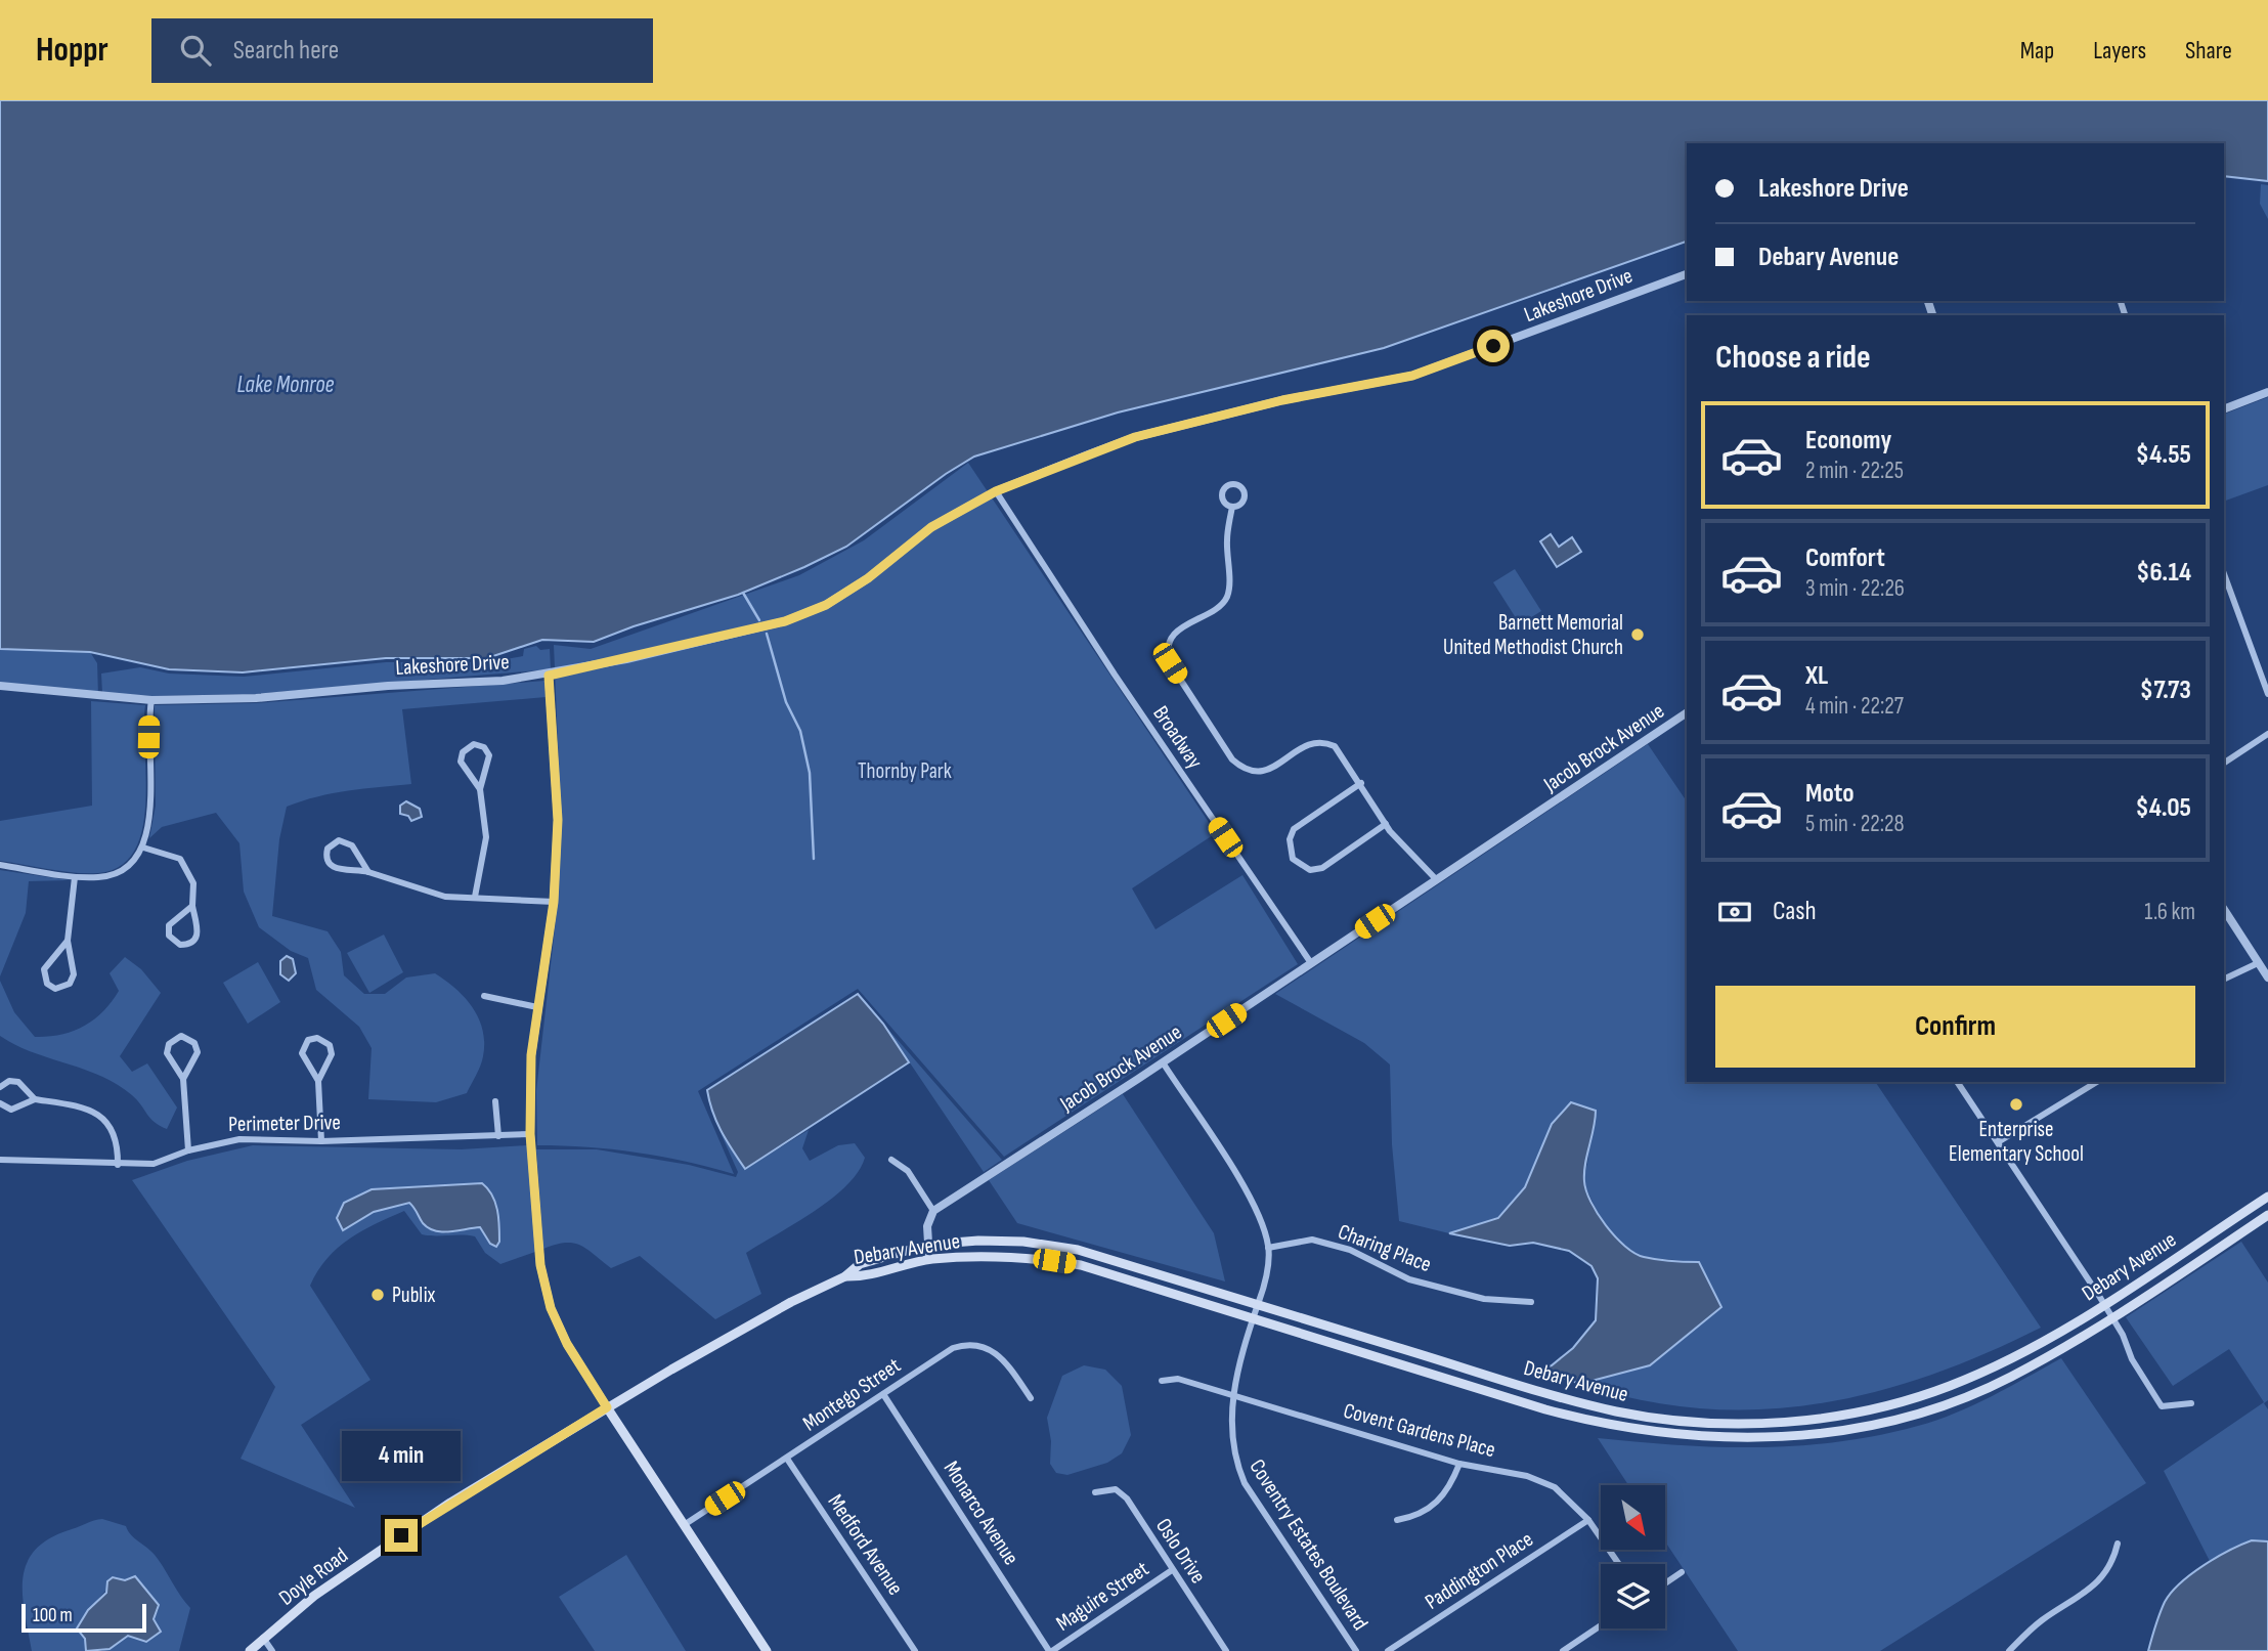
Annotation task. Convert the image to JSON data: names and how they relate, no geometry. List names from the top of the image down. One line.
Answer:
{"streets":{"main road":["Debary Avenue","Doyle Road"],"street":["Lakeshore Drive","Broadway","Jacob Brock Avenue","Perimeter Drive","Charing Place","Montego Street","Covent Gardens Place","Monarco Avenue","Medford Avenue","Coventry Estates Boulevard","Oslo Drive","Paddington Place","Maguire Street"]},"crossings":[["Lakeshore Drive","Broadway"],["Broadway","Jacob Brock Avenue"],["Jacob Brock Avenue","Coventry Estates Boulevard"],["Charing Place","Coventry Estates Boulevard"],["Debary Avenue","Coventry Estates Boulevard"],["Debary Avenue","Doyle Road"],["Montego Street","Monarco Avenue"],["Montego Street","Medford Avenue"],["Covent Gardens Place","Coventry Estates Boulevard"],["Covent Gardens Place","Paddington Place"],["Monarco Avenue","Maguire Street"],["Oslo Drive","Maguire Street"]],"water":["Lake Monroe"],"parks":["Thornby Park"],"places":["Barnett Memorial United Methodist Church","Enterprise Elementary School","Publix"],"scale_bar":"100 m","north":"bottom right","page":{"header":"Hoppr","search":"Search here","nav":["Map","Layers","Share"],"banner":["Lakeshore Drive","Debary Avenue"],"heading":"Choose a ride","list":[{"name":"Economy","note":"2 min · 22:25","value":"$4.55"},{"name":"Comfort","note":"3 min · 22:26","value":"$6.14"},{"name":"XL","note":"4 min · 22:27","value":"$7.73"},{"name":"Moto","note":"5 min · 22:28","value":"$4.05"}],"pay":["Cash","1.6 km"],"buttons":"Confirm","bubble":"4 min","scale":"100 m"}}
